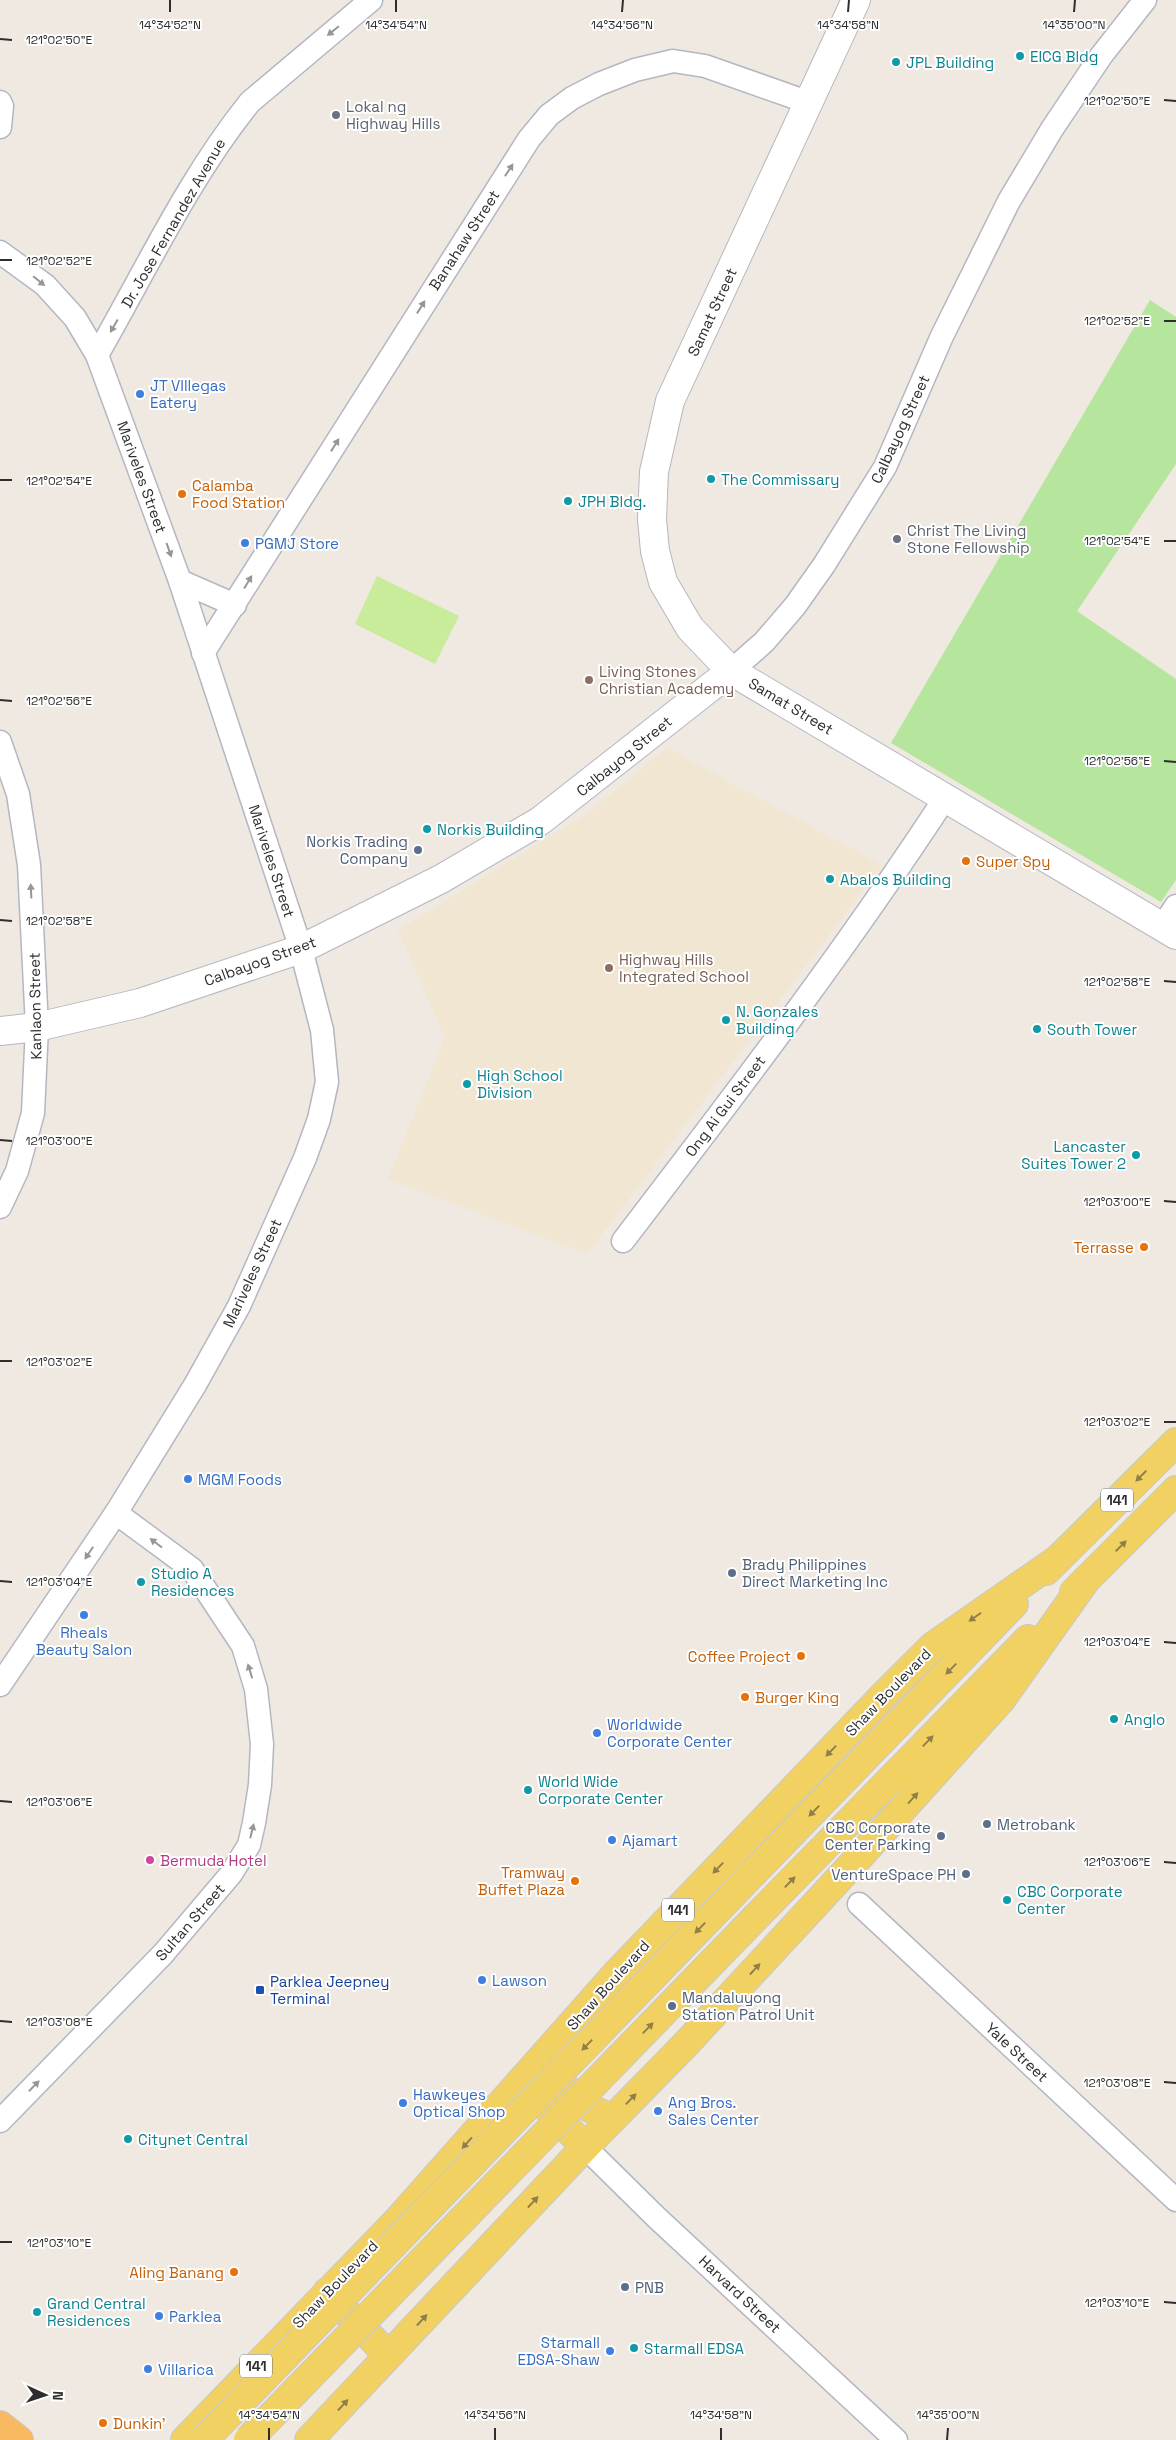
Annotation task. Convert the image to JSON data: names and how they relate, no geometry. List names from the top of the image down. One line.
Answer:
{"streets":{"main road":["141","Shaw Boulevard"],"street":["Dr. Jose Fernandez Avenue","Banahaw Street","Samat Street","Calbayog Street","Mariveles Street","Kanlaon Street","Ong Ai Gui Street","Sultan Street","Yale Street","Harvard Street"]},"crossings":[["Dr. Jose Fernandez Avenue","Mariveles Street"],["Banahaw Street","Samat Street"],["Banahaw Street","Mariveles Street"],["Samat Street","Calbayog Street"],["Samat Street","Ong Ai Gui Street"],["Calbayog Street","Mariveles Street"],["Calbayog Street","Kanlaon Street"],["Mariveles Street","Sultan Street"],["141","Harvard Street"]],"one_way":["Dr. Jose Fernandez Avenue","Banahaw Street","Kanlaon Street","Sultan Street"],"places":{"other":["EICG Bldg","JPL Building","Lokal ng Highway Hills","JT VIllegas Eatery","The Commissary","Calamba Food Station","JPH Bldg.","Christ The Living Stone Fellowship","PGMJ Store","Living Stones Christian Academy","Norkis Building","Norkis Trading Company","Super Spy","Abalos Building","Highway Hills Integrated School","N. Gonzales Building","South Tower","High School Division","Lancaster Suites Tower 2","Terrasse","MGM Foods","Brady Philippines Direct Marketing Inc","Studio A Residences","Rheals Beauty Salon","Coffee Project","Burger King","Anglo","Worldwide Corporate Center","World Wide Corporate Center","Metrobank","CBC Corporate Center Parking","Ajamart","Bermuda Hotel","VentureSpace PH","Tramway Buffet Plaza","CBC Corporate Center","Lawson","Mandaluyong Station Patrol Unit","Hawkeyes Optical Shop","Ang Bros. Sales Center","Citynet Central","Aling Banang","PNB","Grand Central Residences","Parklea","Starmall EDSA","Starmall EDSA-Shaw","Villarica","Dunkin'"],"transit":["Parklea Jeepney Terminal"]},"north":"right","coordinates":["14°34'52\"N","14°34'54\"N","14°34'56\"N","14°34'58\"N","14°35'00\"N","121°02'50\"E","121°02'52\"E","121°02'54\"E","121°02'56\"E","121°02'58\"E","121°03'00\"E","121°03'02\"E","121°03'04\"E","121°03'06\"E","121°03'08\"E","121°03'10\"E"]}
